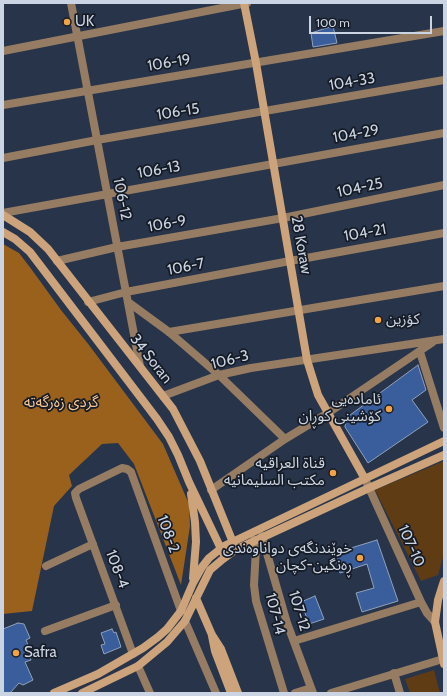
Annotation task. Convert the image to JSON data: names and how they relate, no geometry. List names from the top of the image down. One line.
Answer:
{"streets":{"main road":["28 Koraw","34 Soran"],"street":["106-19","104-33","106-15","104-29","106-13","104-25","106-12","106-9","104-21","106-7","106-3","108-2","107-10","108-4","107-12","107-14"]},"crossings":[["106-19","106-12"],["106-19","28 Koraw"],["104-33","106-15"],["104-33","28 Koraw"],["106-15","106-12"],["106-15","28 Koraw"],["104-29","106-13"],["104-29","28 Koraw"],["106-13","106-12"],["106-13","28 Koraw"],["106-13","34 Soran"],["104-25","106-9"],["104-25","28 Koraw"],["106-12","106-9"],["106-12","106-7"],["106-12","34 Soran"],["106-9","28 Koraw"],["106-9","34 Soran"],["104-21","28 Koraw"],["104-21","106-7"],["28 Koraw","106-7"],["28 Koraw","106-3"],["28 Koraw","107-10"],["106-7","34 Soran"],["34 Soran","106-3"],["108-2","108-4"]],"parks":["گردی زەرگەتە"],"places":["UK","كؤزين","ئامادەیی کۆشینی کوڕان","قناة العراقيه مكتب السليمانيه","خوێندنگەی دواناوەندی ڕەنگین-کچان","Safra"],"scale_bar":"100 m"}
